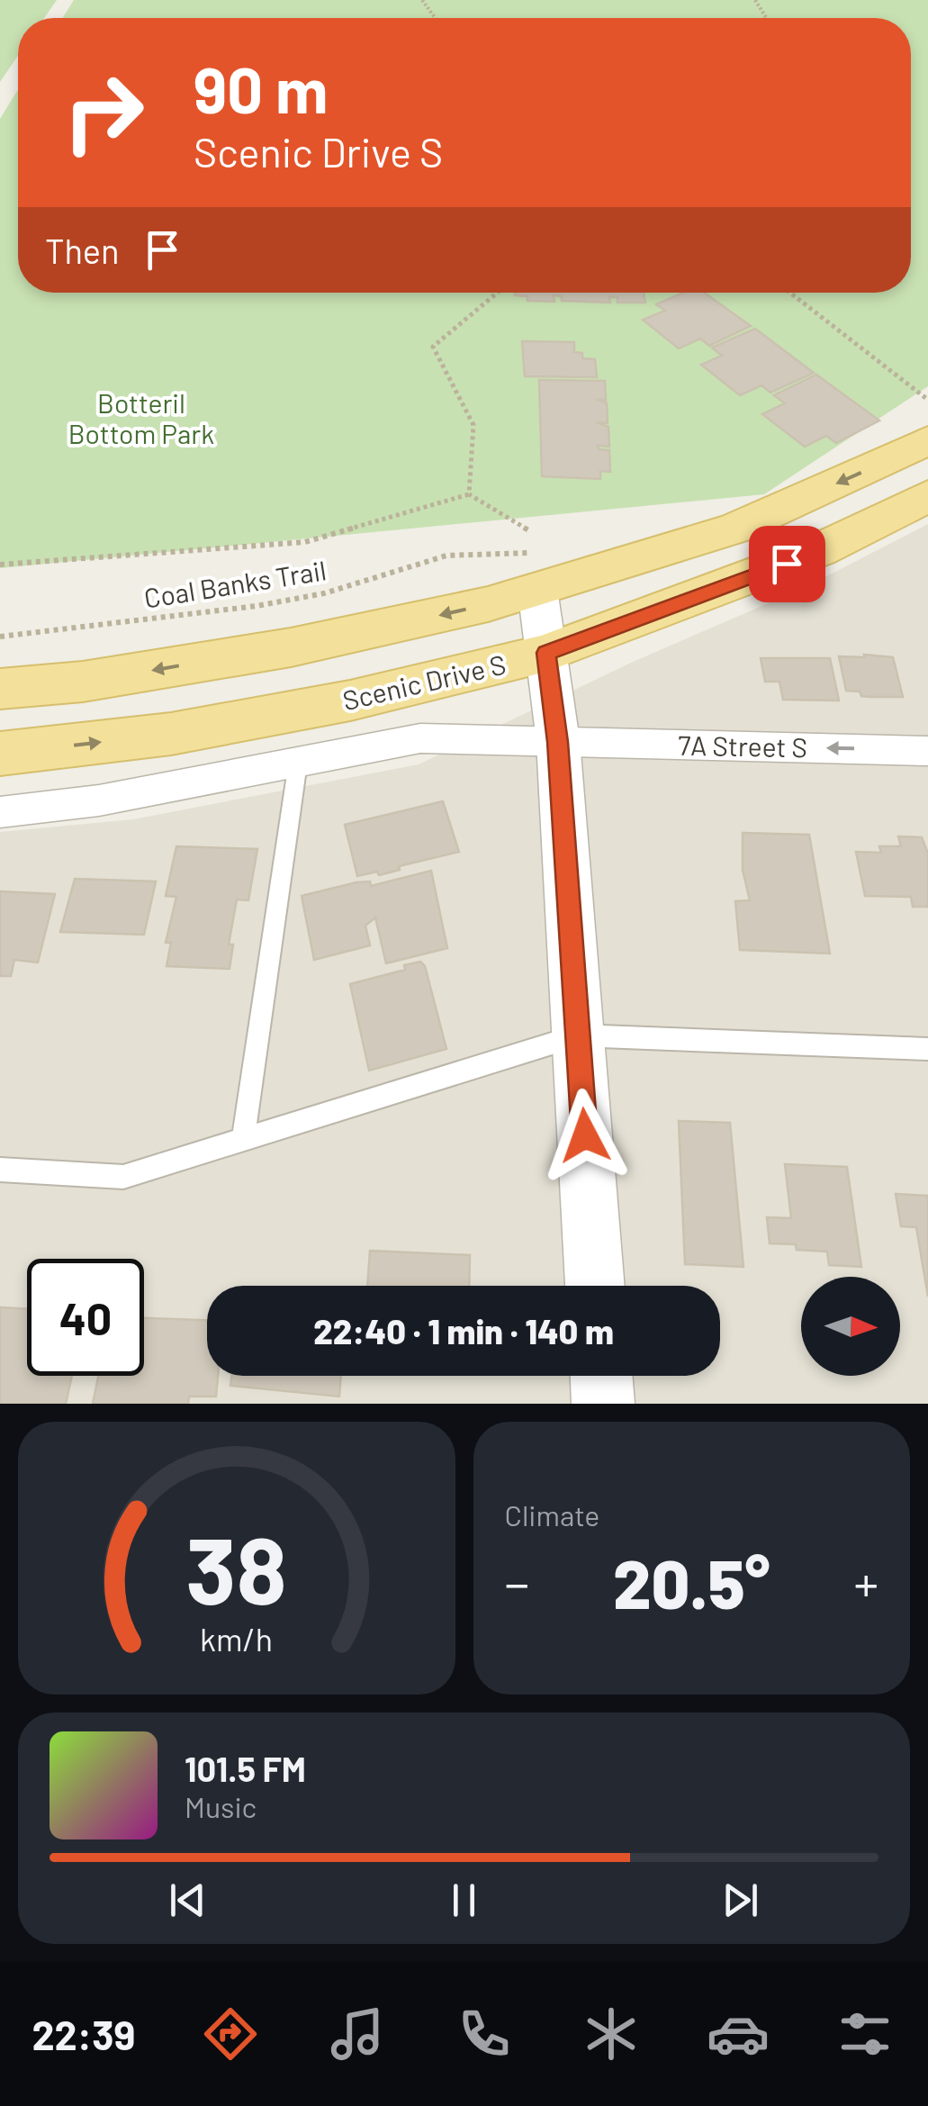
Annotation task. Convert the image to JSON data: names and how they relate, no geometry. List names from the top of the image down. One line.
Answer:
{"streets":{"main road":["Scenic Drive S"],"street":["7A Street S"],"path":["Coal Banks Trail"]},"crossings":[["Scenic Drive S","7A Street S"]],"one_way":["7A Street S"],"parks":["Botteril Bottom Park"],"north":"right","page":{"turn":["90 m","Scenic Drive S"],"then":"Then","limit":"40","trip":"22:40 · 1 min · 140 m","tile":"Climate","heat":["−","20.5°","+"],"song":["101.5 FM","Music"],"tabs":"22:39","gauge":["38","km/h"]}}
